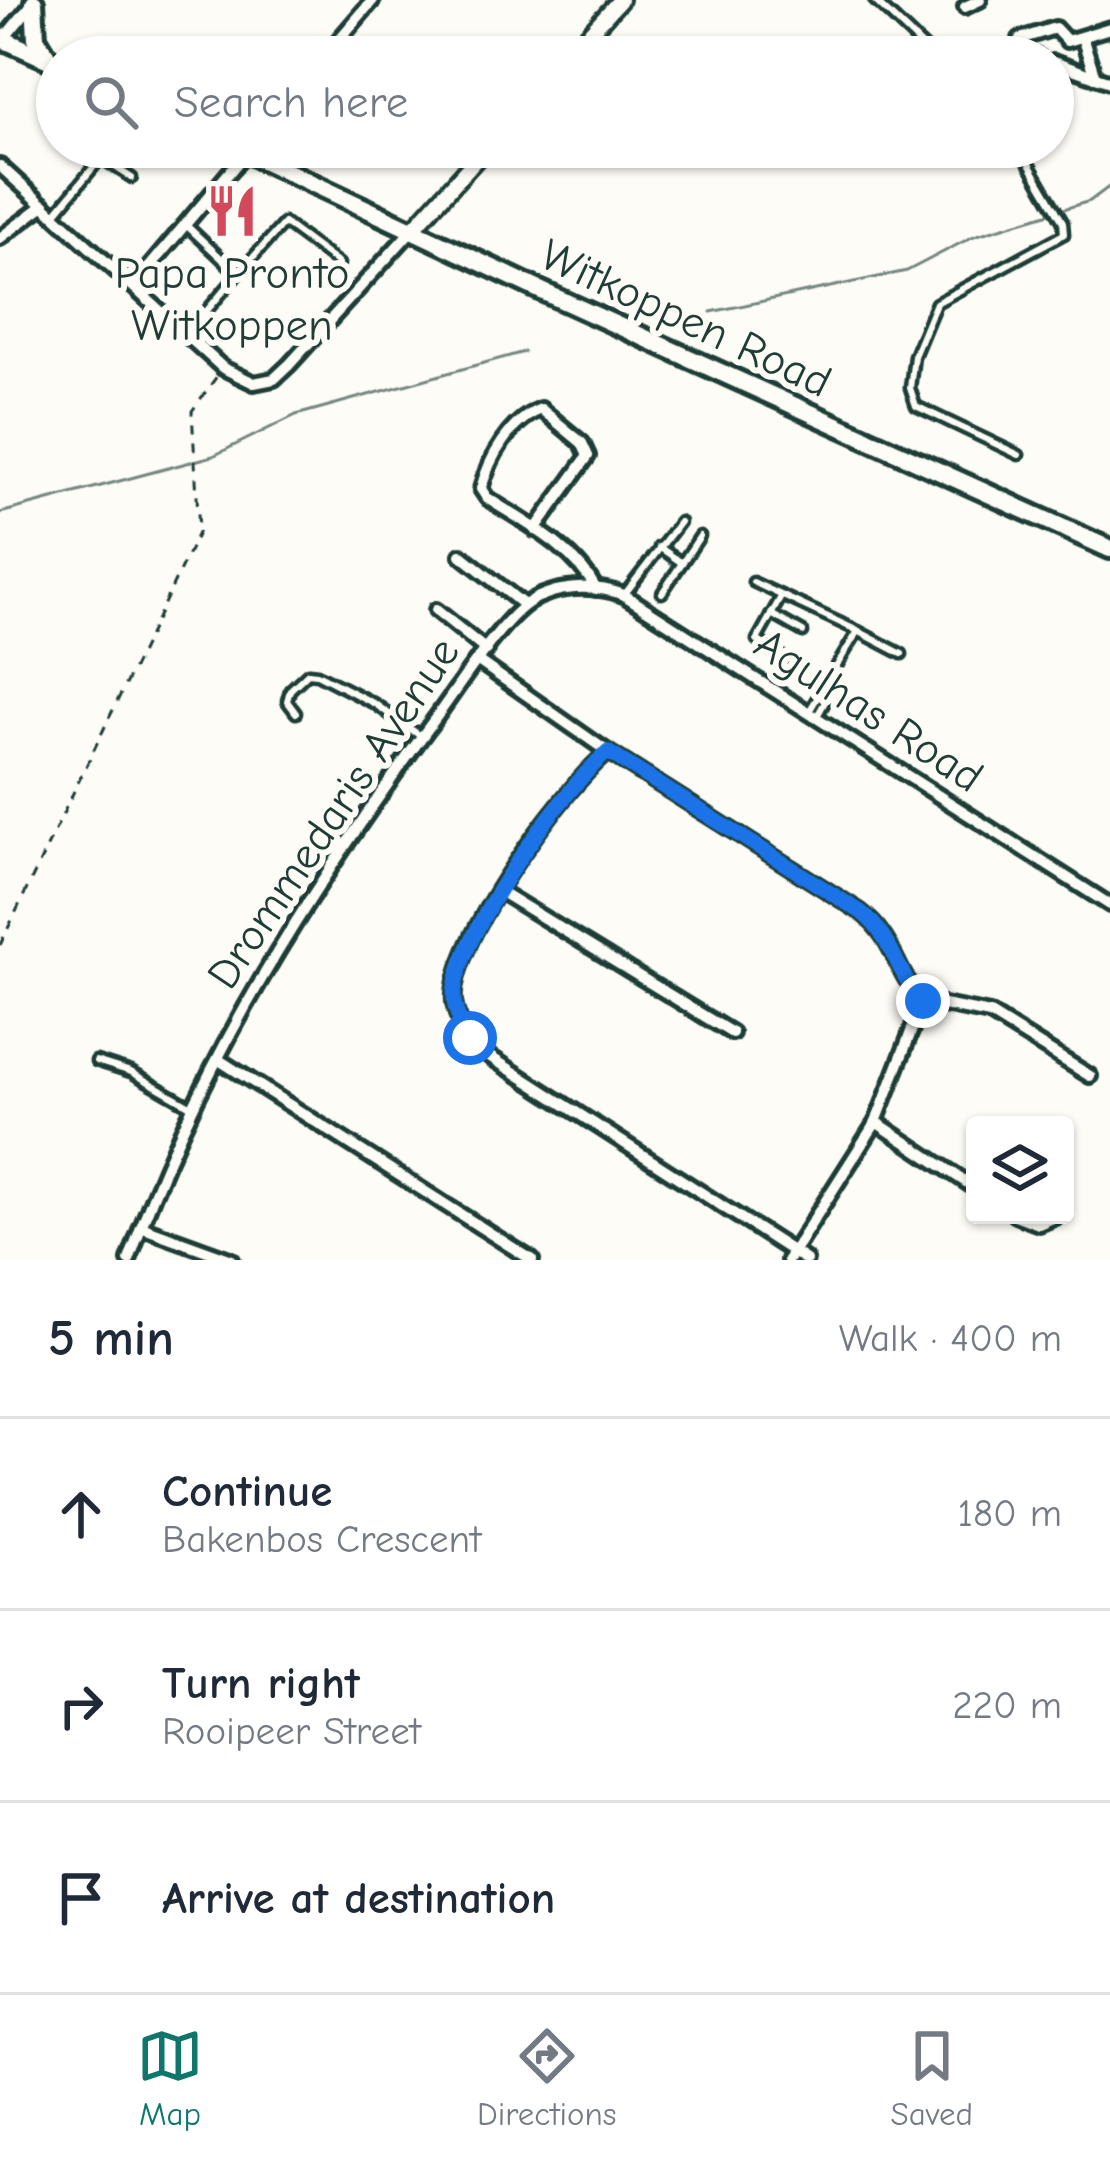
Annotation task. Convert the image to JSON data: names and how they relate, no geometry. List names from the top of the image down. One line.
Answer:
{"streets":{"main road":["Witkoppen Road"],"street":["Agulhas Road","Drommedaris Avenue"]},"places":{"restaurant":["Papa Pronto Witkoppen"]},"page":{"search":"Search here","heading":["5 min","Walk · 400 m"],"list":[["Continue","Bakenbos Crescent","180 m"],["Turn right","Rooipeer Street","220 m"],"Arrive at destination"],"nav":["Map","Directions","Saved"]}}
